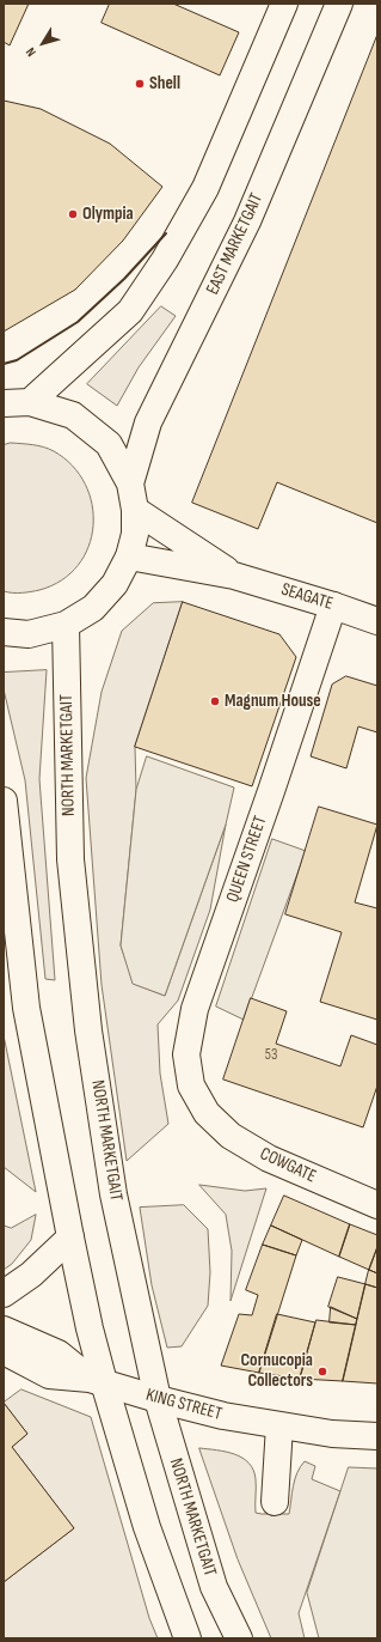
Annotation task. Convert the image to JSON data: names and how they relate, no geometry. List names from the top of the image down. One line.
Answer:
{"streets":{"main road":["EAST MARKETGAIT","SEAGATE","NORTH MARKETGAIT","QUEEN STREET","COWGATE","KING STREET"]},"crossings":[["SEAGATE","QUEEN STREET"],["NORTH MARKETGAIT","KING STREET"],["QUEEN STREET","COWGATE"]],"places":["Shell","Olympia","Magnum House","Cornucopia Collectors"],"house_numbers":["53"],"north":"bottom left"}
